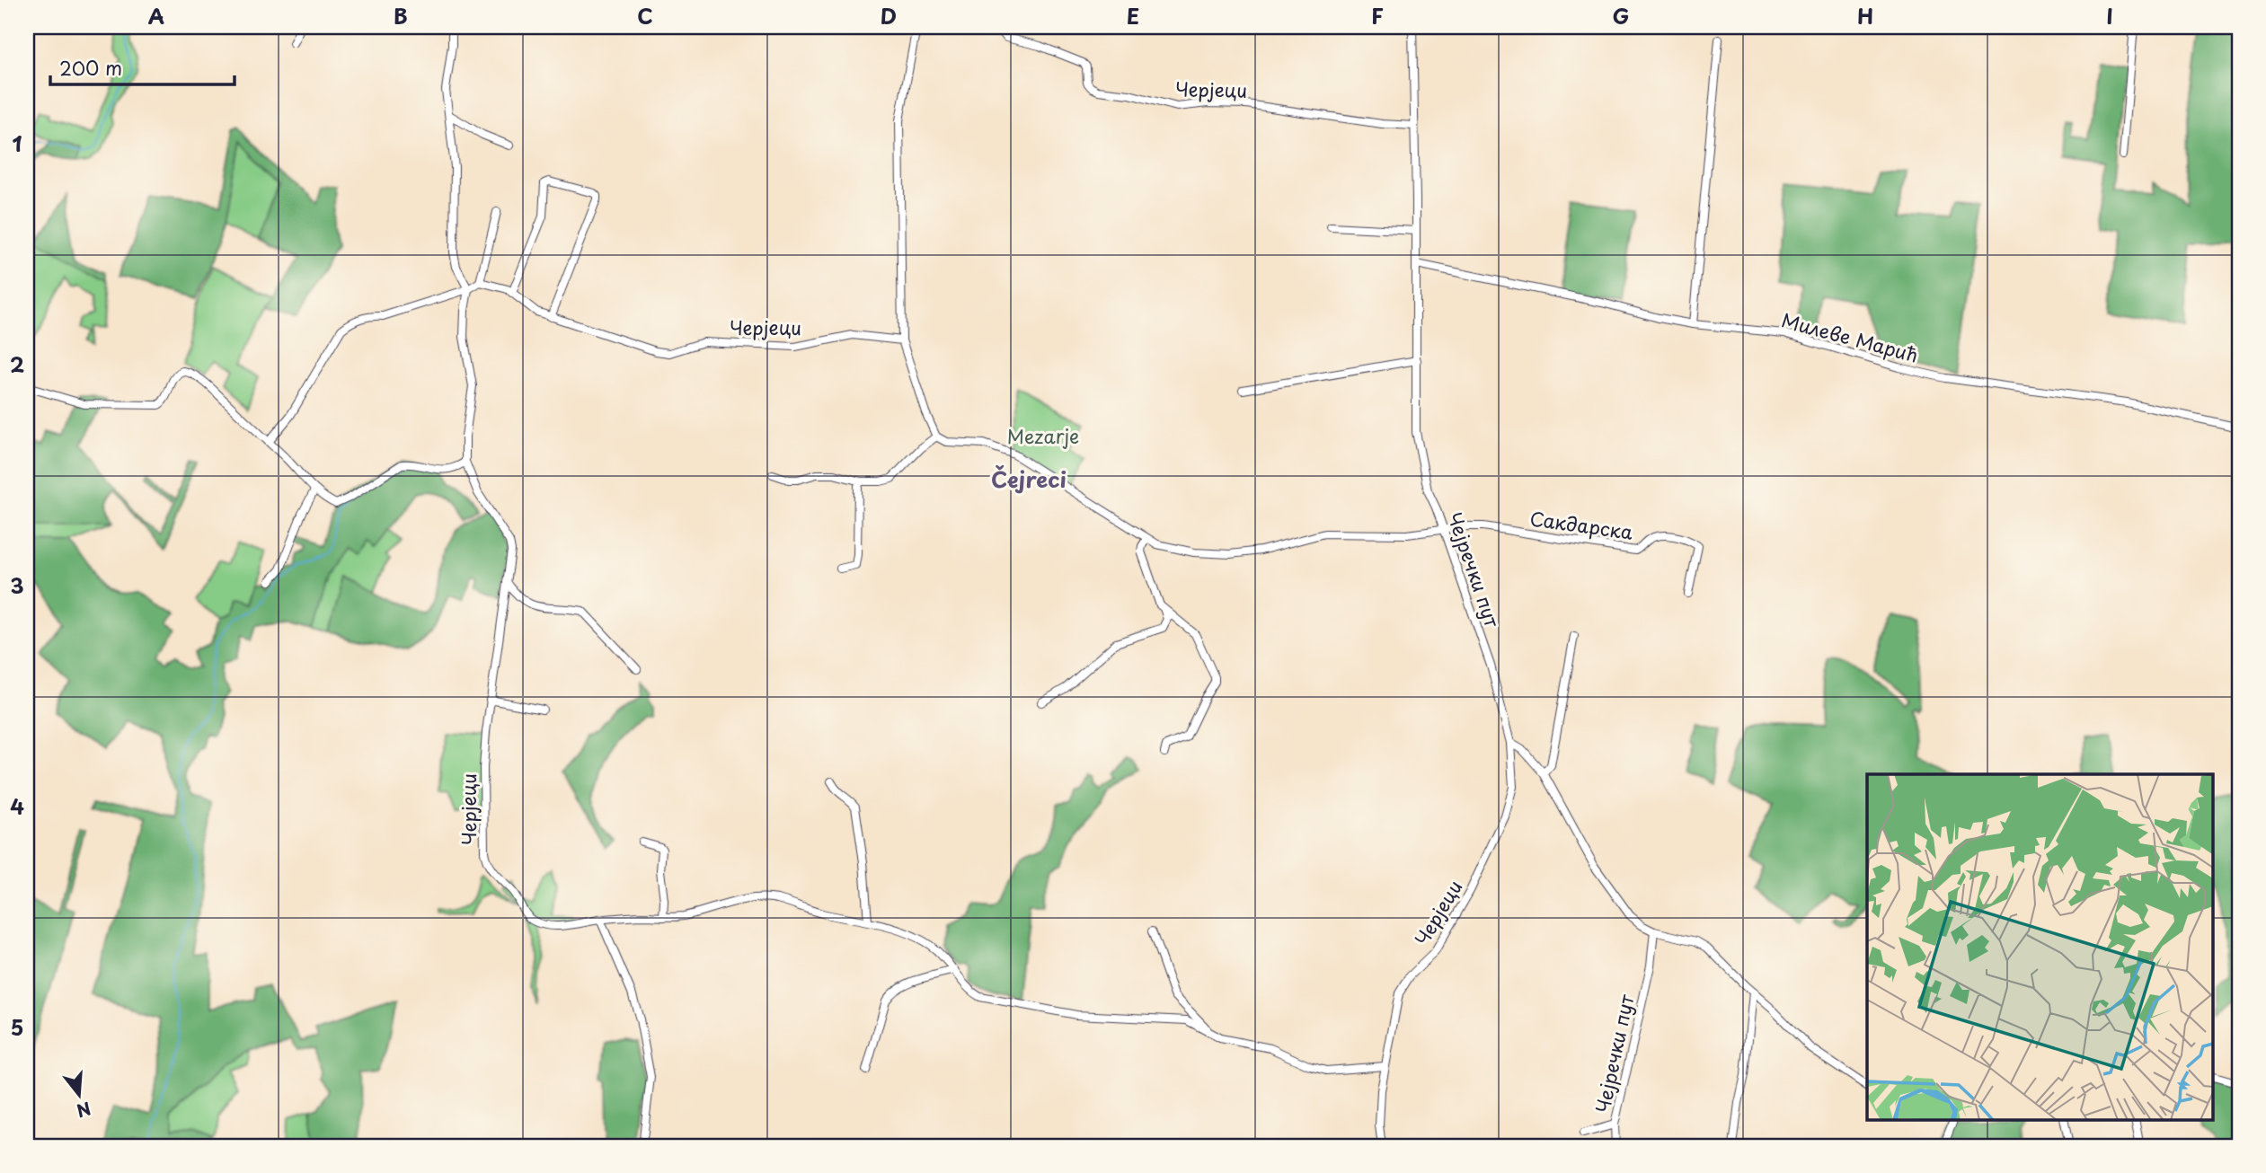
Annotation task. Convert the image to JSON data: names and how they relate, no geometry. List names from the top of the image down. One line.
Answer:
{"streets":{"street":["Черјеци","Милеве Мaрић","Сакдарска","Чејречки пут"]},"crossings":[["Черјеци","Чејречки пут"],["Милеве Мaрић","Чејречки пут"],["Сакдарска","Чејречки пут"]],"districts":["Čejreci"],"parks":["Mezarje"],"scale_bar":"200 m","north":"bottom","grid":{"columns":["A","B","C","D","E","F","G","H","I"],"rows":["1","2","3","4","5"]}}
